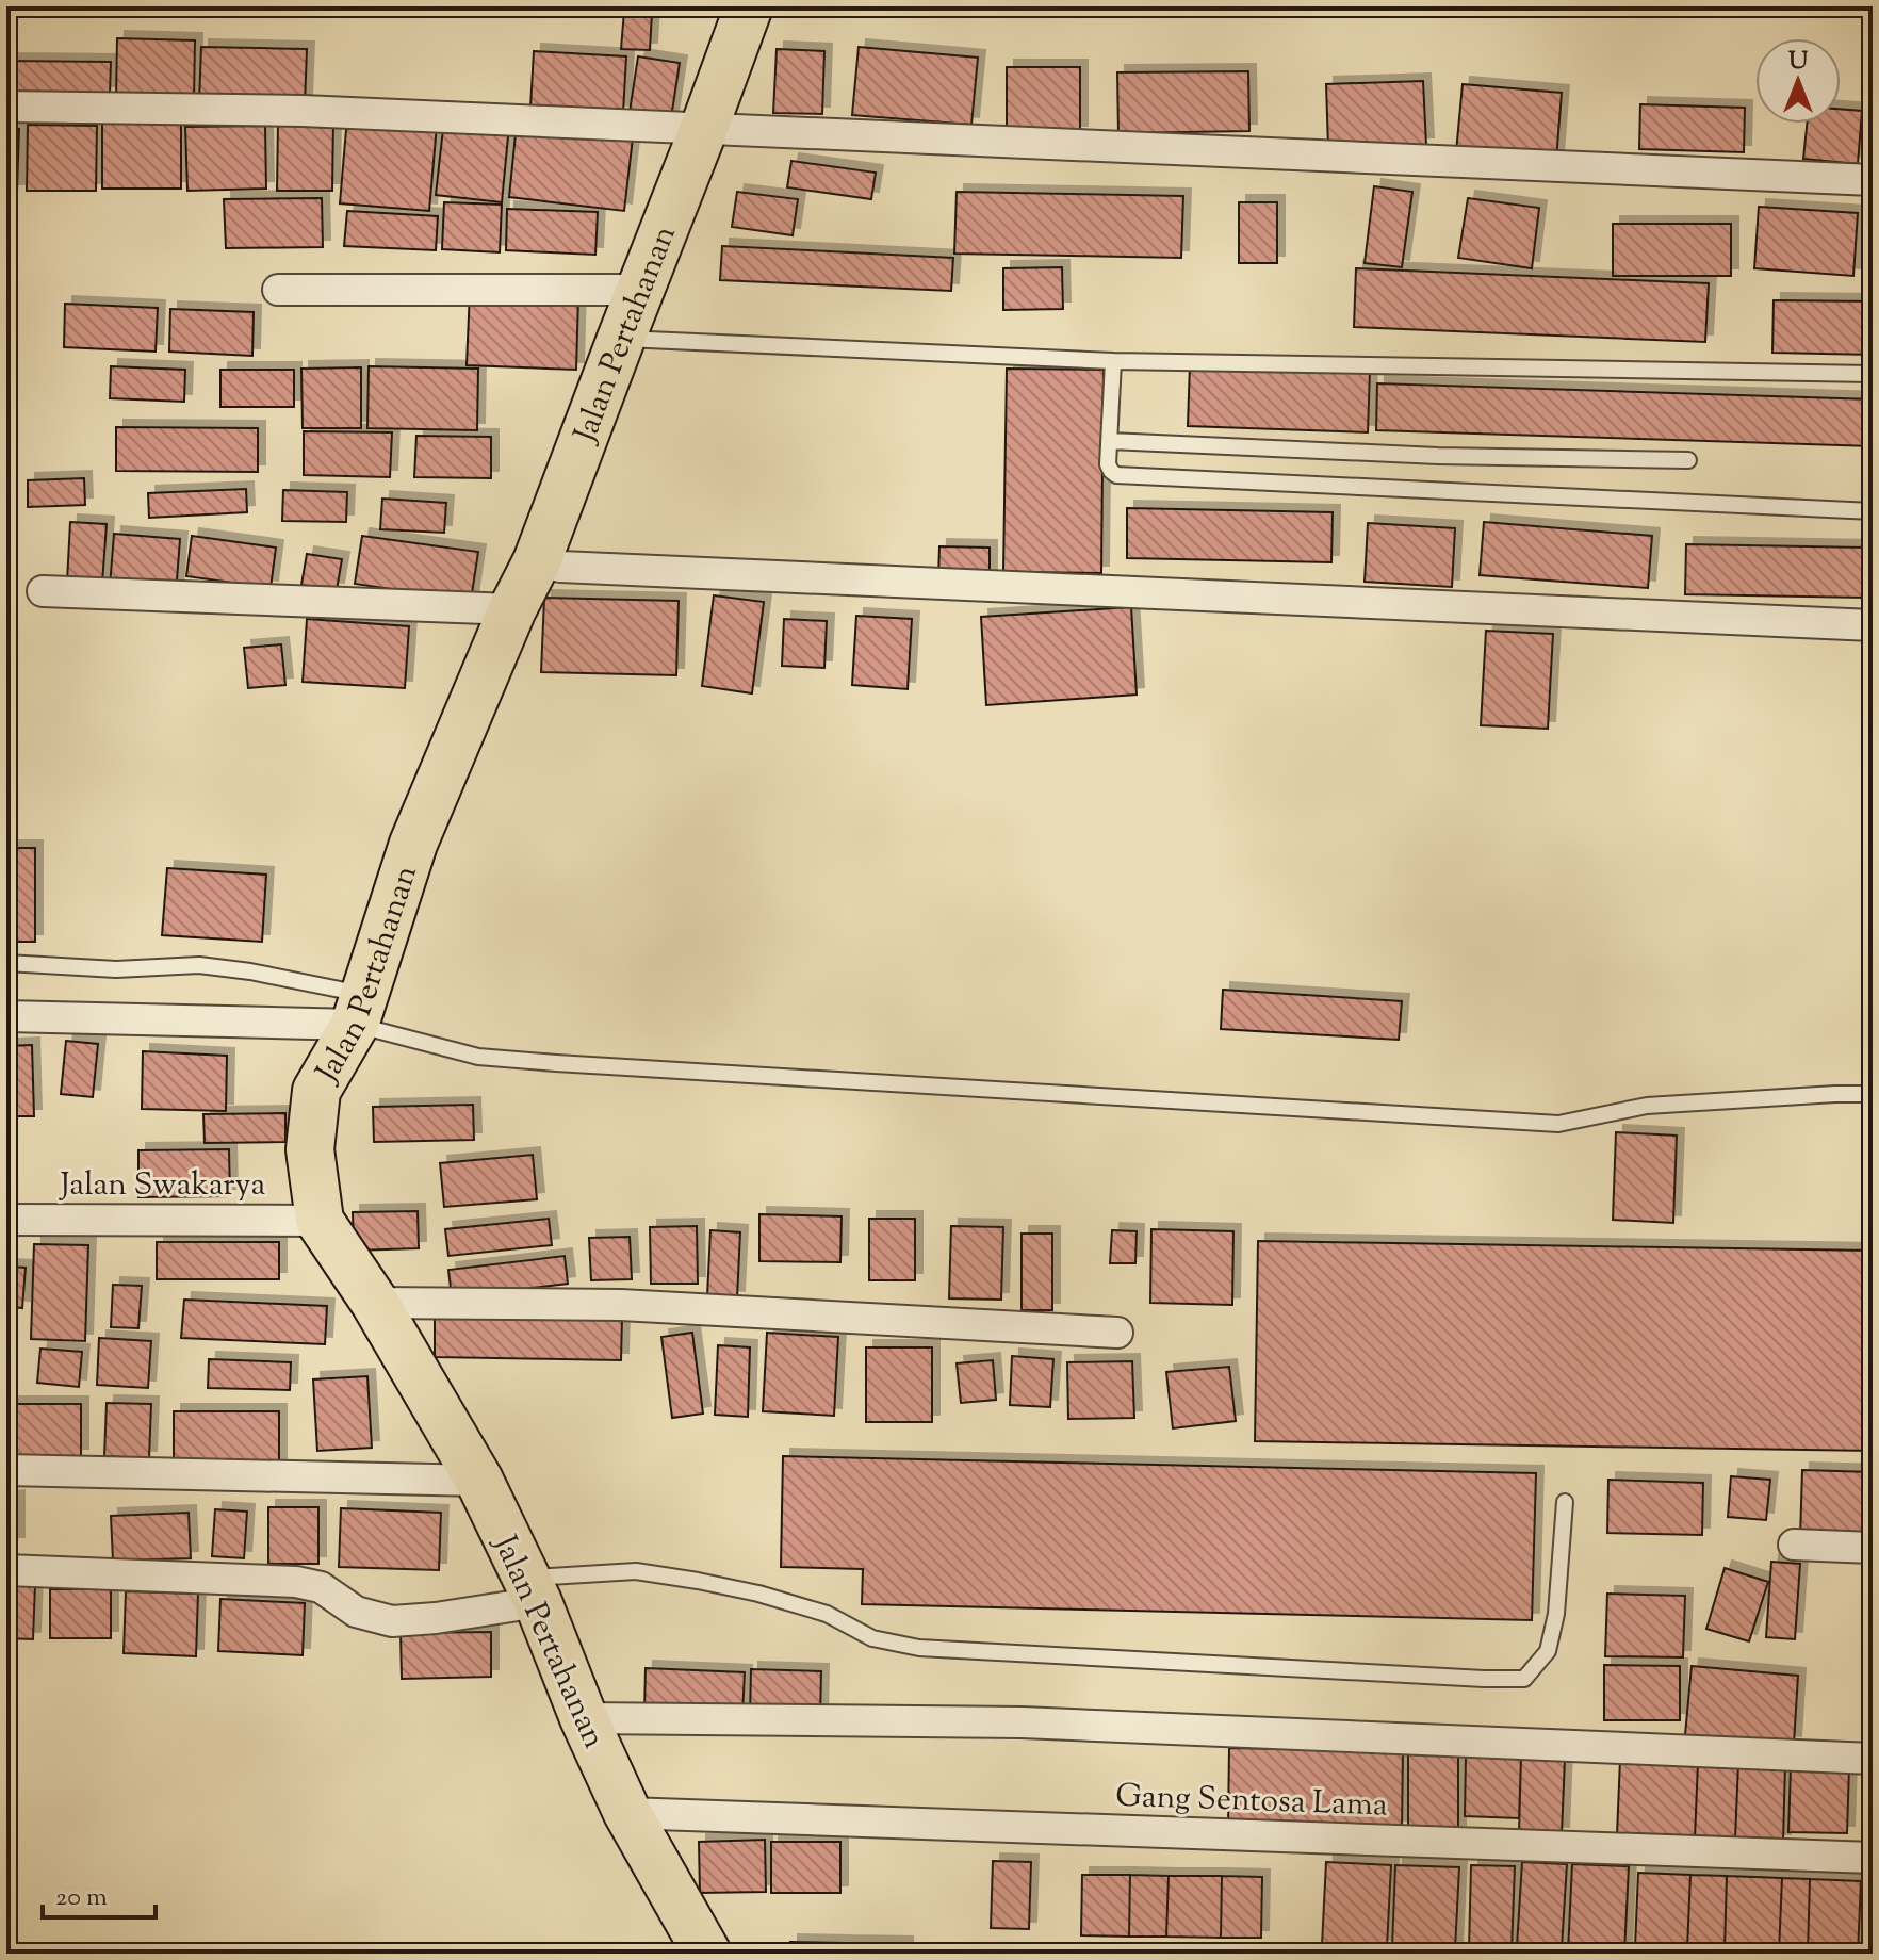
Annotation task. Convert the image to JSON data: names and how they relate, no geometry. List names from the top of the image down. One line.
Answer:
{"streets":{"main road":["Jalan Pertahanan"],"street":["Jalan Swakarya","Gang Sentosa Lama"]},"crossings":[["Jalan Pertahanan","Jalan Swakarya"],["Jalan Pertahanan","Gang Sentosa Lama"]],"scale_bar":"20 m","north":"top"}
